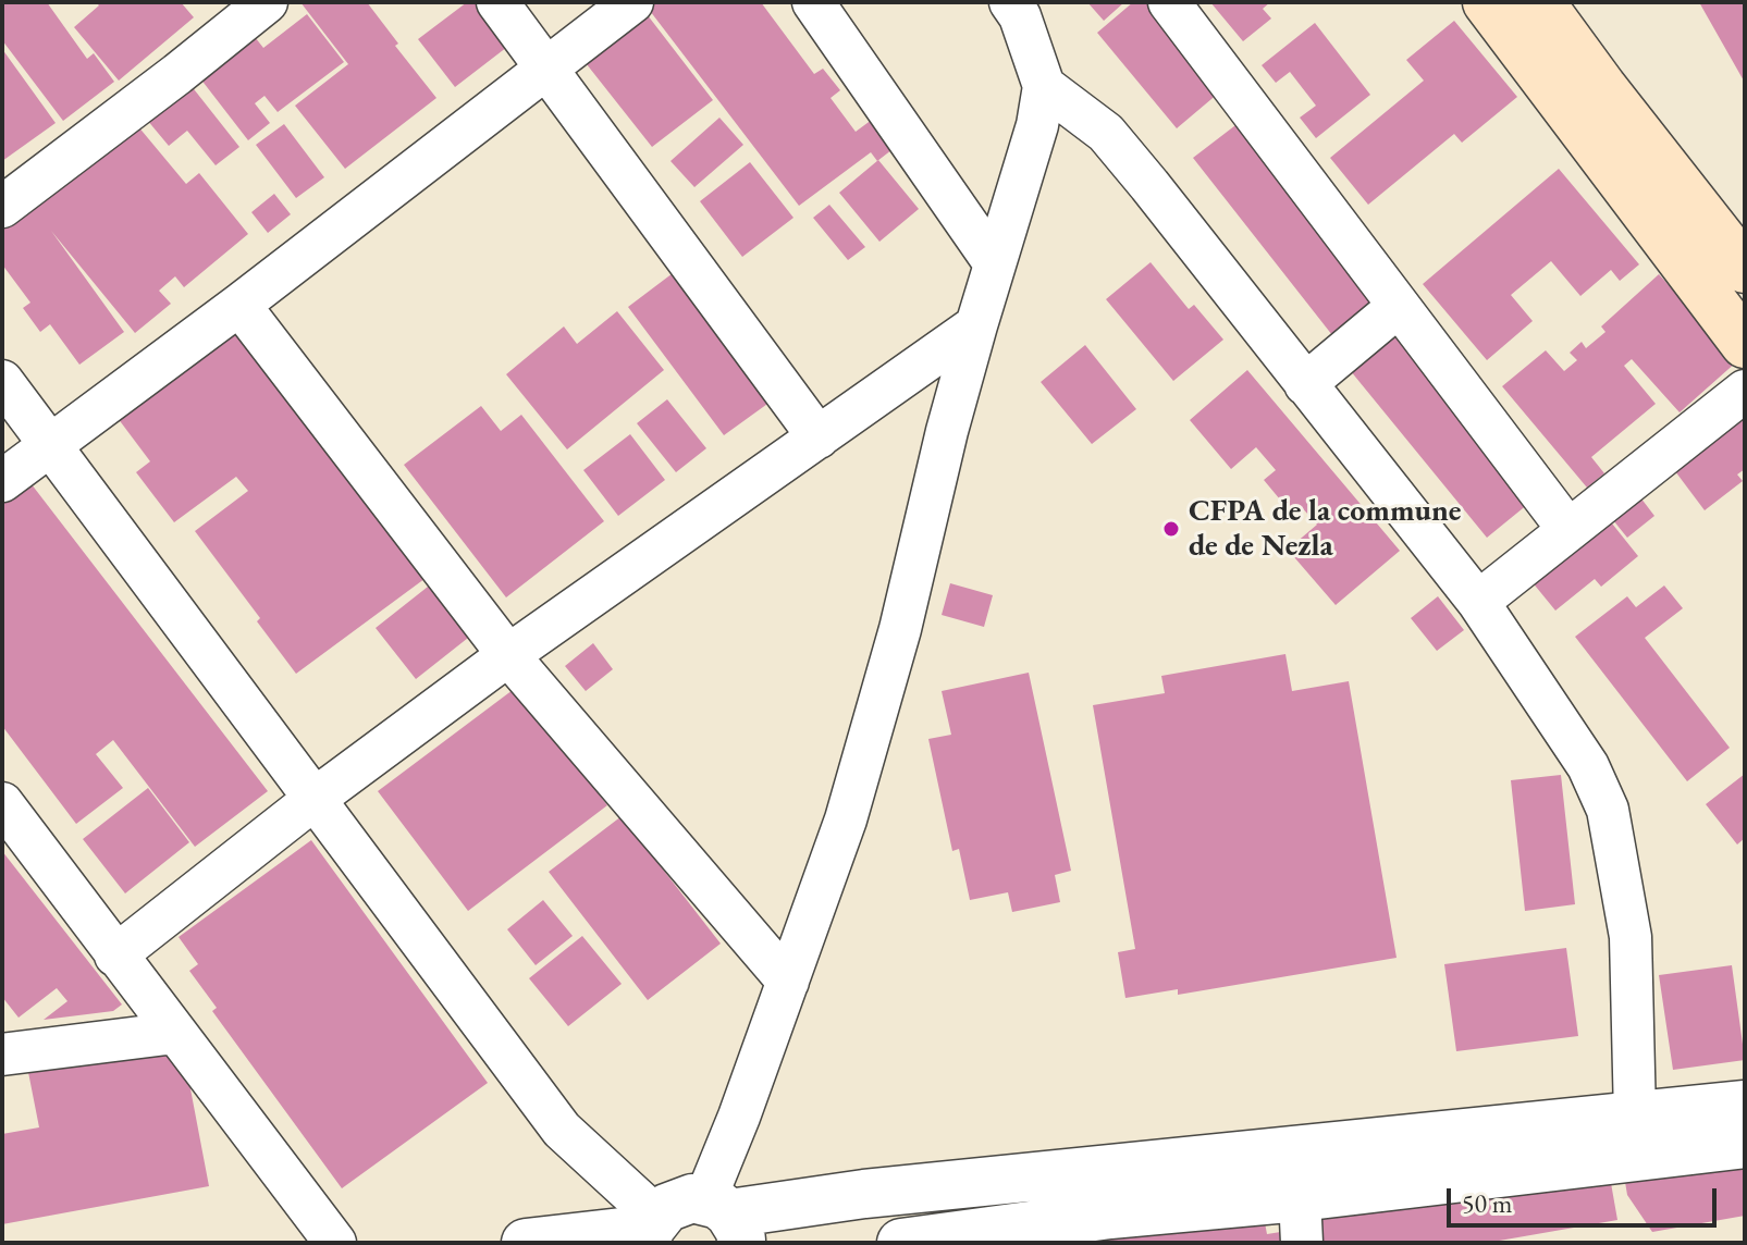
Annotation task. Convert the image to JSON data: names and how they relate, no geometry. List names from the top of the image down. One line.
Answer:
{"places":["CFPA de la commune de de Nezla"],"scale_bar":"50 m"}
